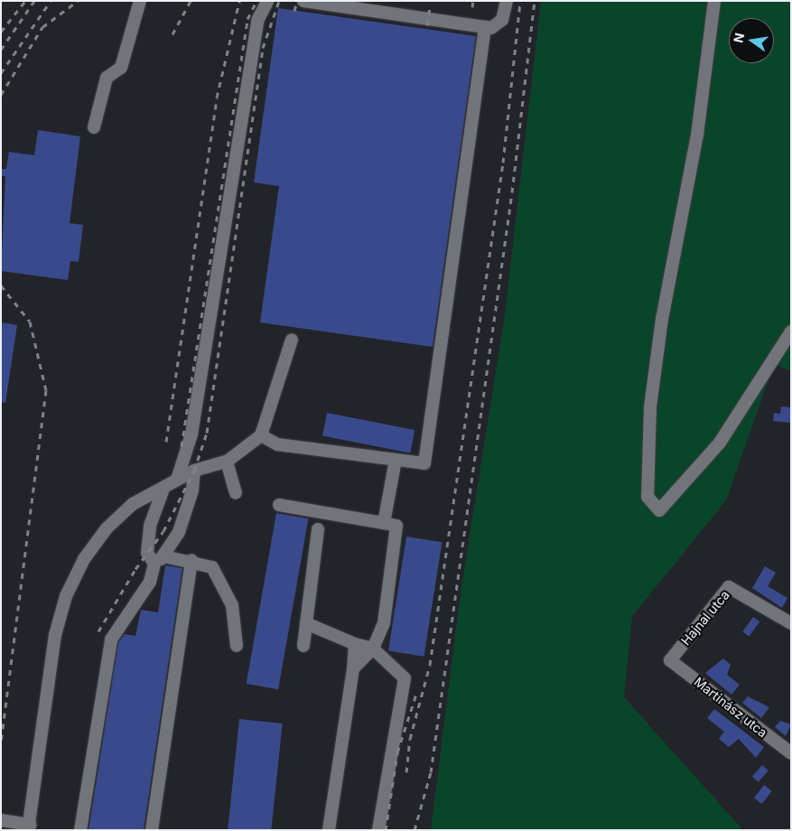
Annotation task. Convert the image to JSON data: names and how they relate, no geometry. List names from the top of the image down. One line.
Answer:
{"streets":{"street":["Hajnal utca","Martinász utca"]},"crossings":[["Hajnal utca","Martinász utca"]],"north":"left"}
